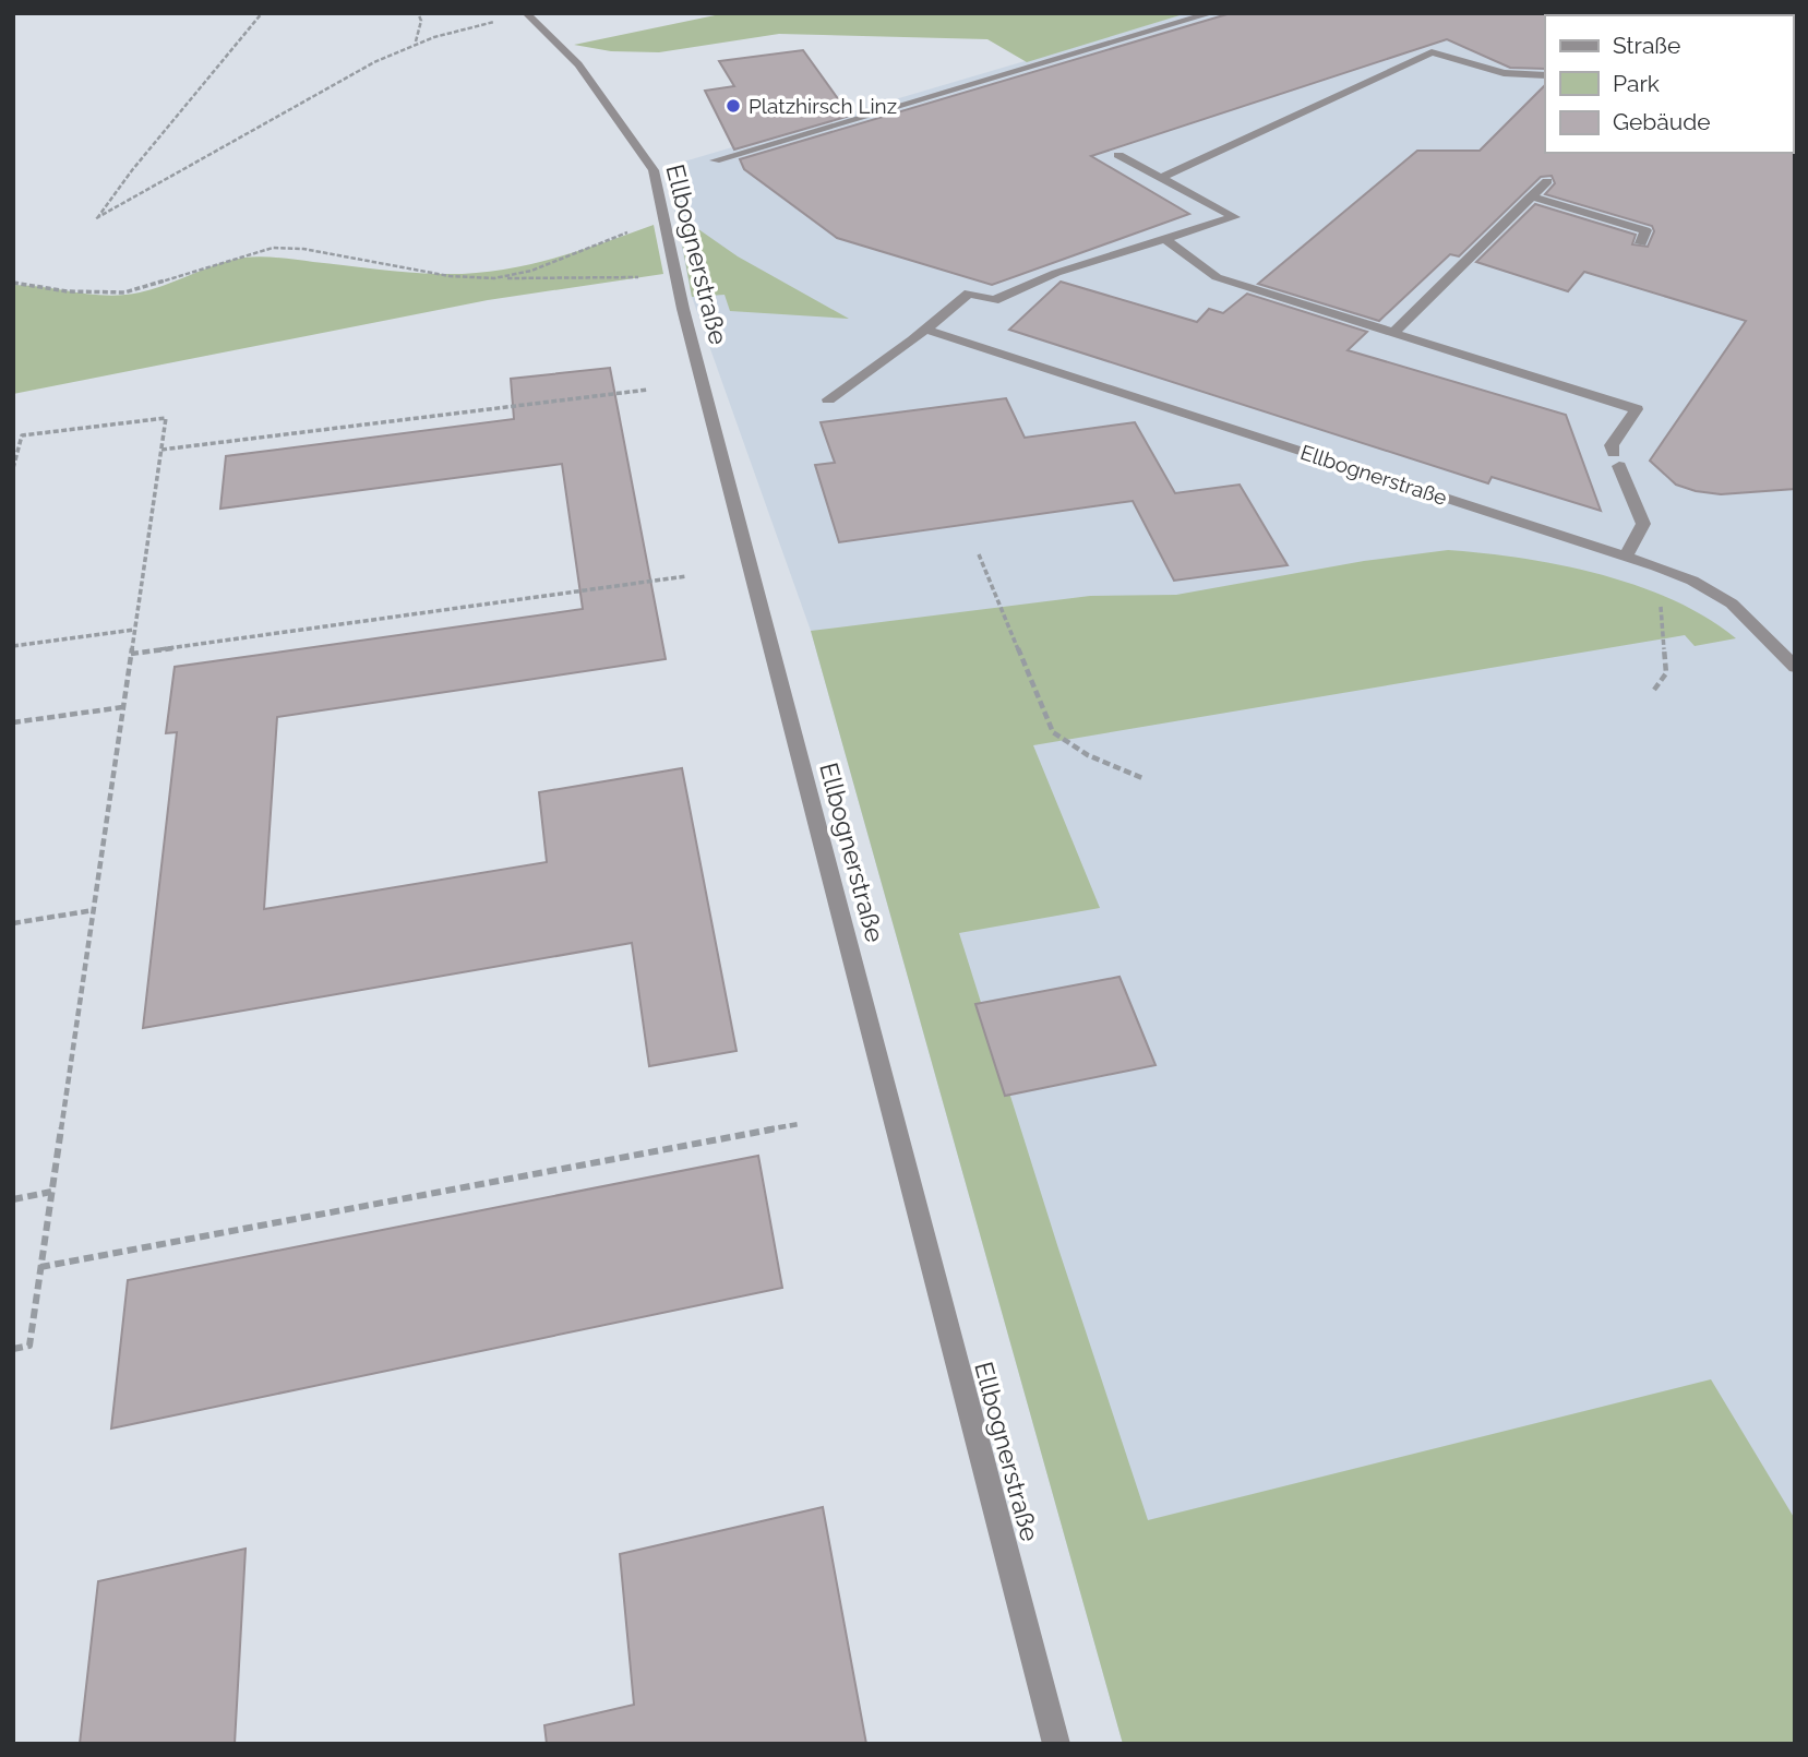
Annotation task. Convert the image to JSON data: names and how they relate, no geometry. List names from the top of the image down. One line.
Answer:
{"streets":{"street":["Ellbognerstraße"]},"places":["Platzhirsch Linz"],"legend":["Straße","Park","Gebäude"]}
